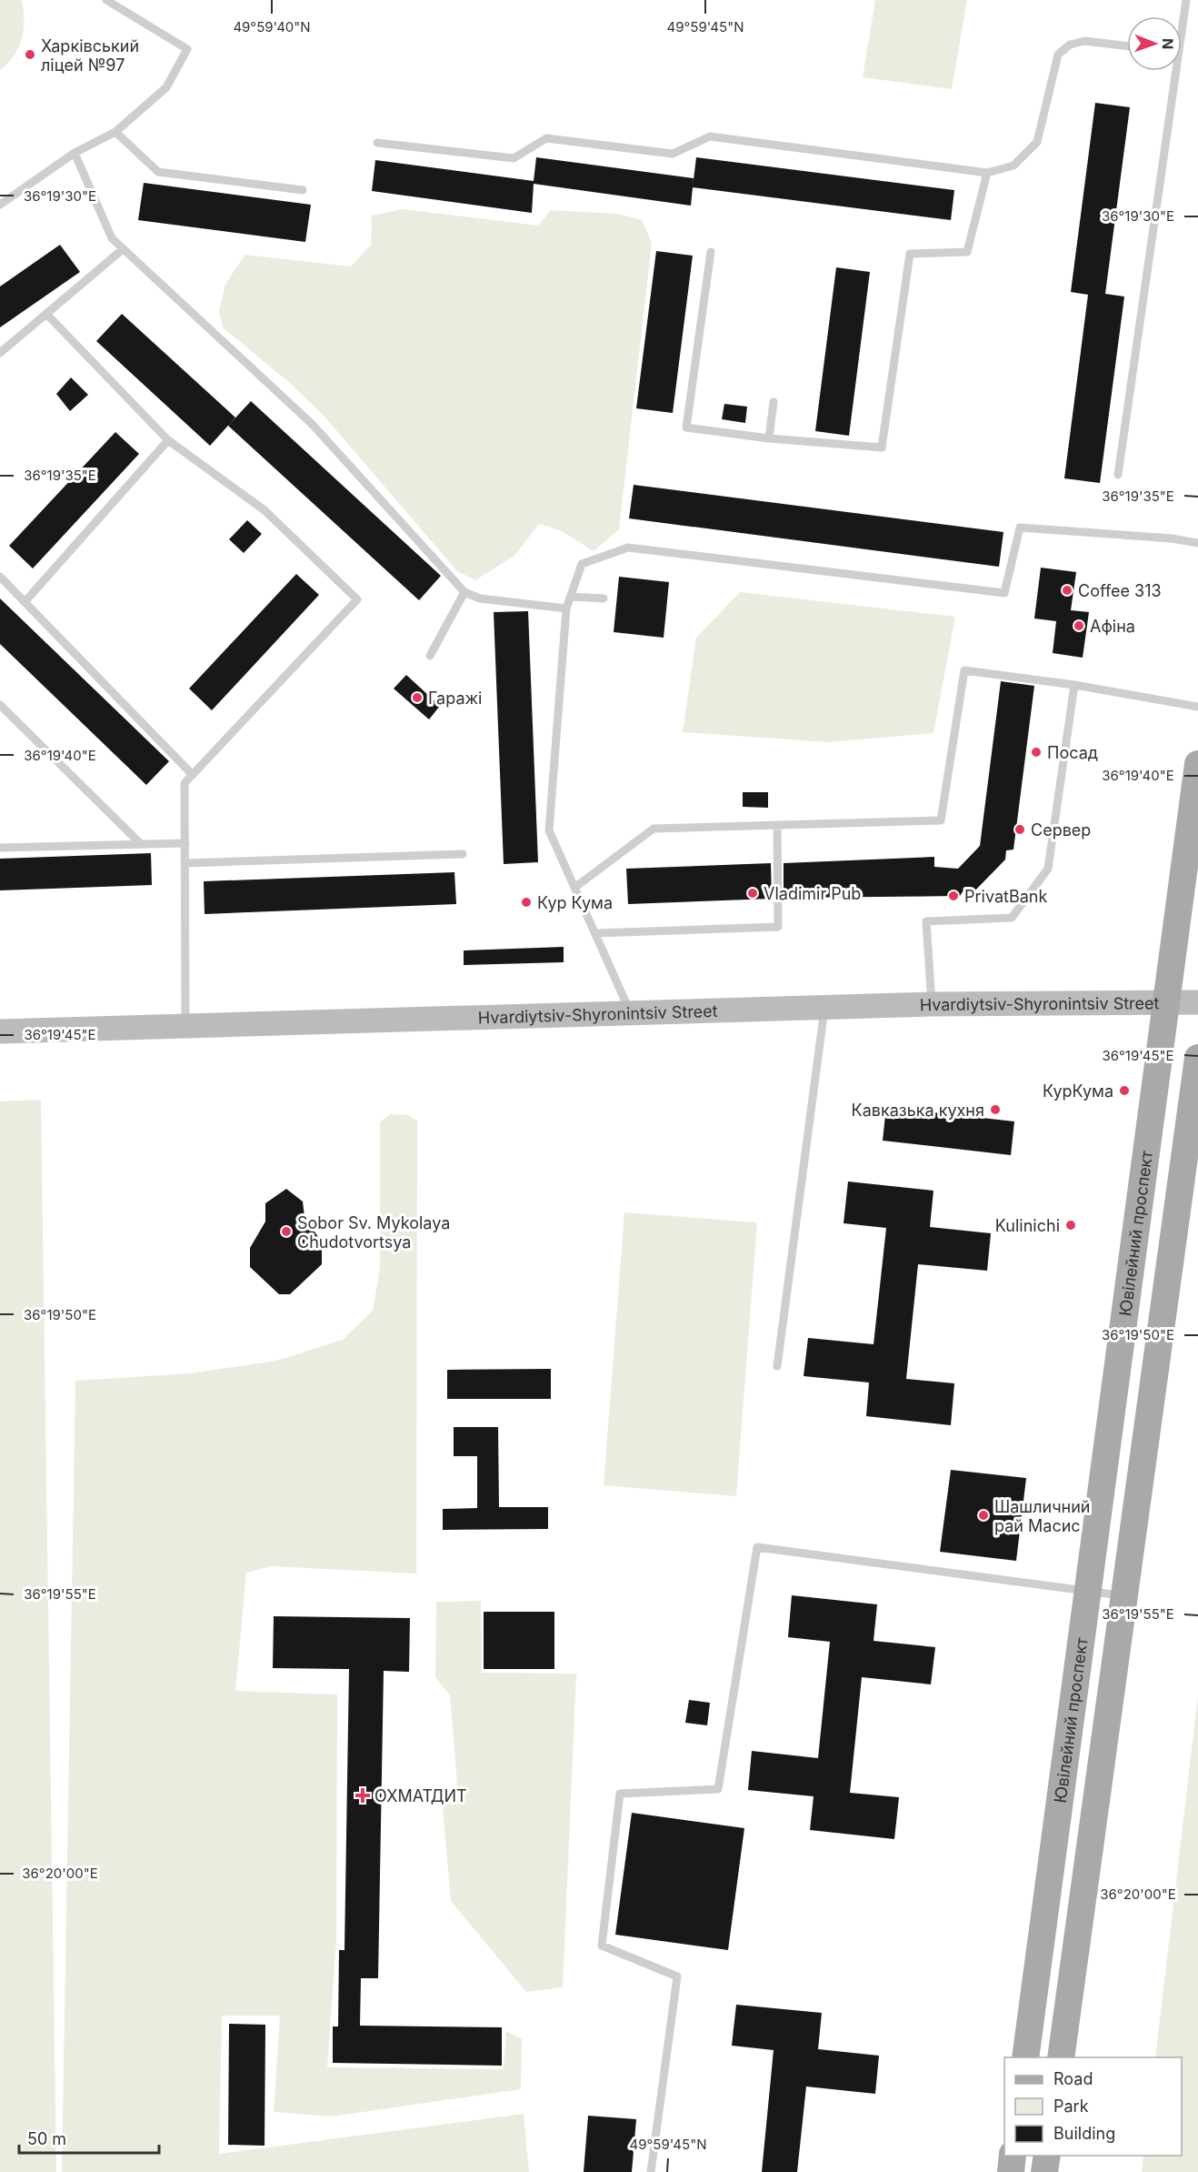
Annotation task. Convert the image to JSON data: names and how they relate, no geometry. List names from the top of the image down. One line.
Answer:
{"streets":{"main road":["Hvardiytsiv-Shyronintsiv Street","Ювілейний проспект"]},"crossings":[["Hvardiytsiv-Shyronintsiv Street","Ювілейний проспект"]],"places":{"other":["Харківський ліцей №97","Coffee 313","Афіна","Гаражі","Посад","Сервер","Vladimir Pub","PrivatBank","Кур Кума","КурКума","Кавказька кухня","Kulinichi","Sobor Sv. Mykolaya Chudotvortsya","Шашличний рай Масис"],"health":["ОХМАТДИТ"]},"legend":["Road","Park","Building"],"scale_bar":"50 m","north":"right","coordinates":["49°59'40\"N","49°59'45\"N","36°19'30\"E","36°19'35\"E","36°19'40\"E","36°19'45\"E","36°19'50\"E","36°19'55\"E","36°20'00\"E"]}
